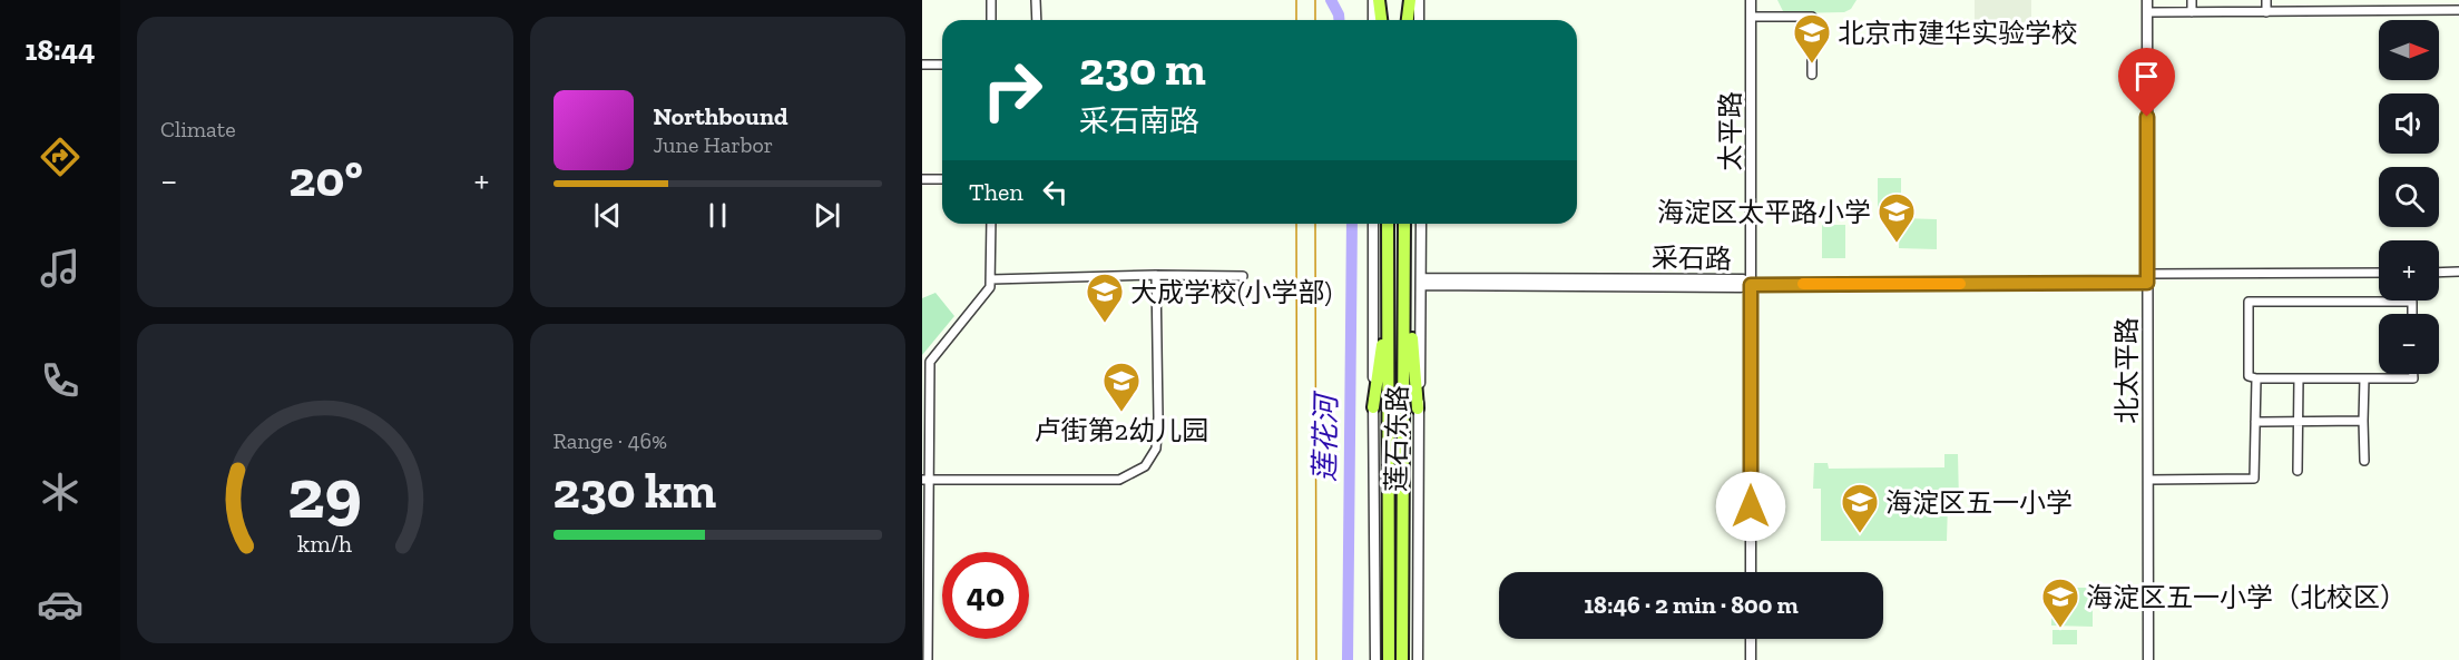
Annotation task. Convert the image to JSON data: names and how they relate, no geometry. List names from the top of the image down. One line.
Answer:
{"streets":{"highway":["莲石东路"],"street":["太平路","采石路","北太平路"]},"crossings":[["太平路","采石路"],["采石路","北太平路"],["采石路","莲石东路"]],"water":["莲花河"],"places":{"school or university":["北京市建华实验学校","海淀区太平路小学","大成学校(小学部)","卢街第2幼儿园","海淀区五一小学","海淀区五一小学（北校区）"]},"north":"right","page":{"tabs":"18:44","tile":["Climate",["Range · 46%","230 km"]],"map_buttons":["+","−"],"turn":["230 m","采石南路"],"song":["Northbound","June Harbor"],"heat":["−","20°","+"],"then":"Then","limit":"40","trip":"18:46 · 2 min · 800 m","gauge":["29","km/h"]}}
